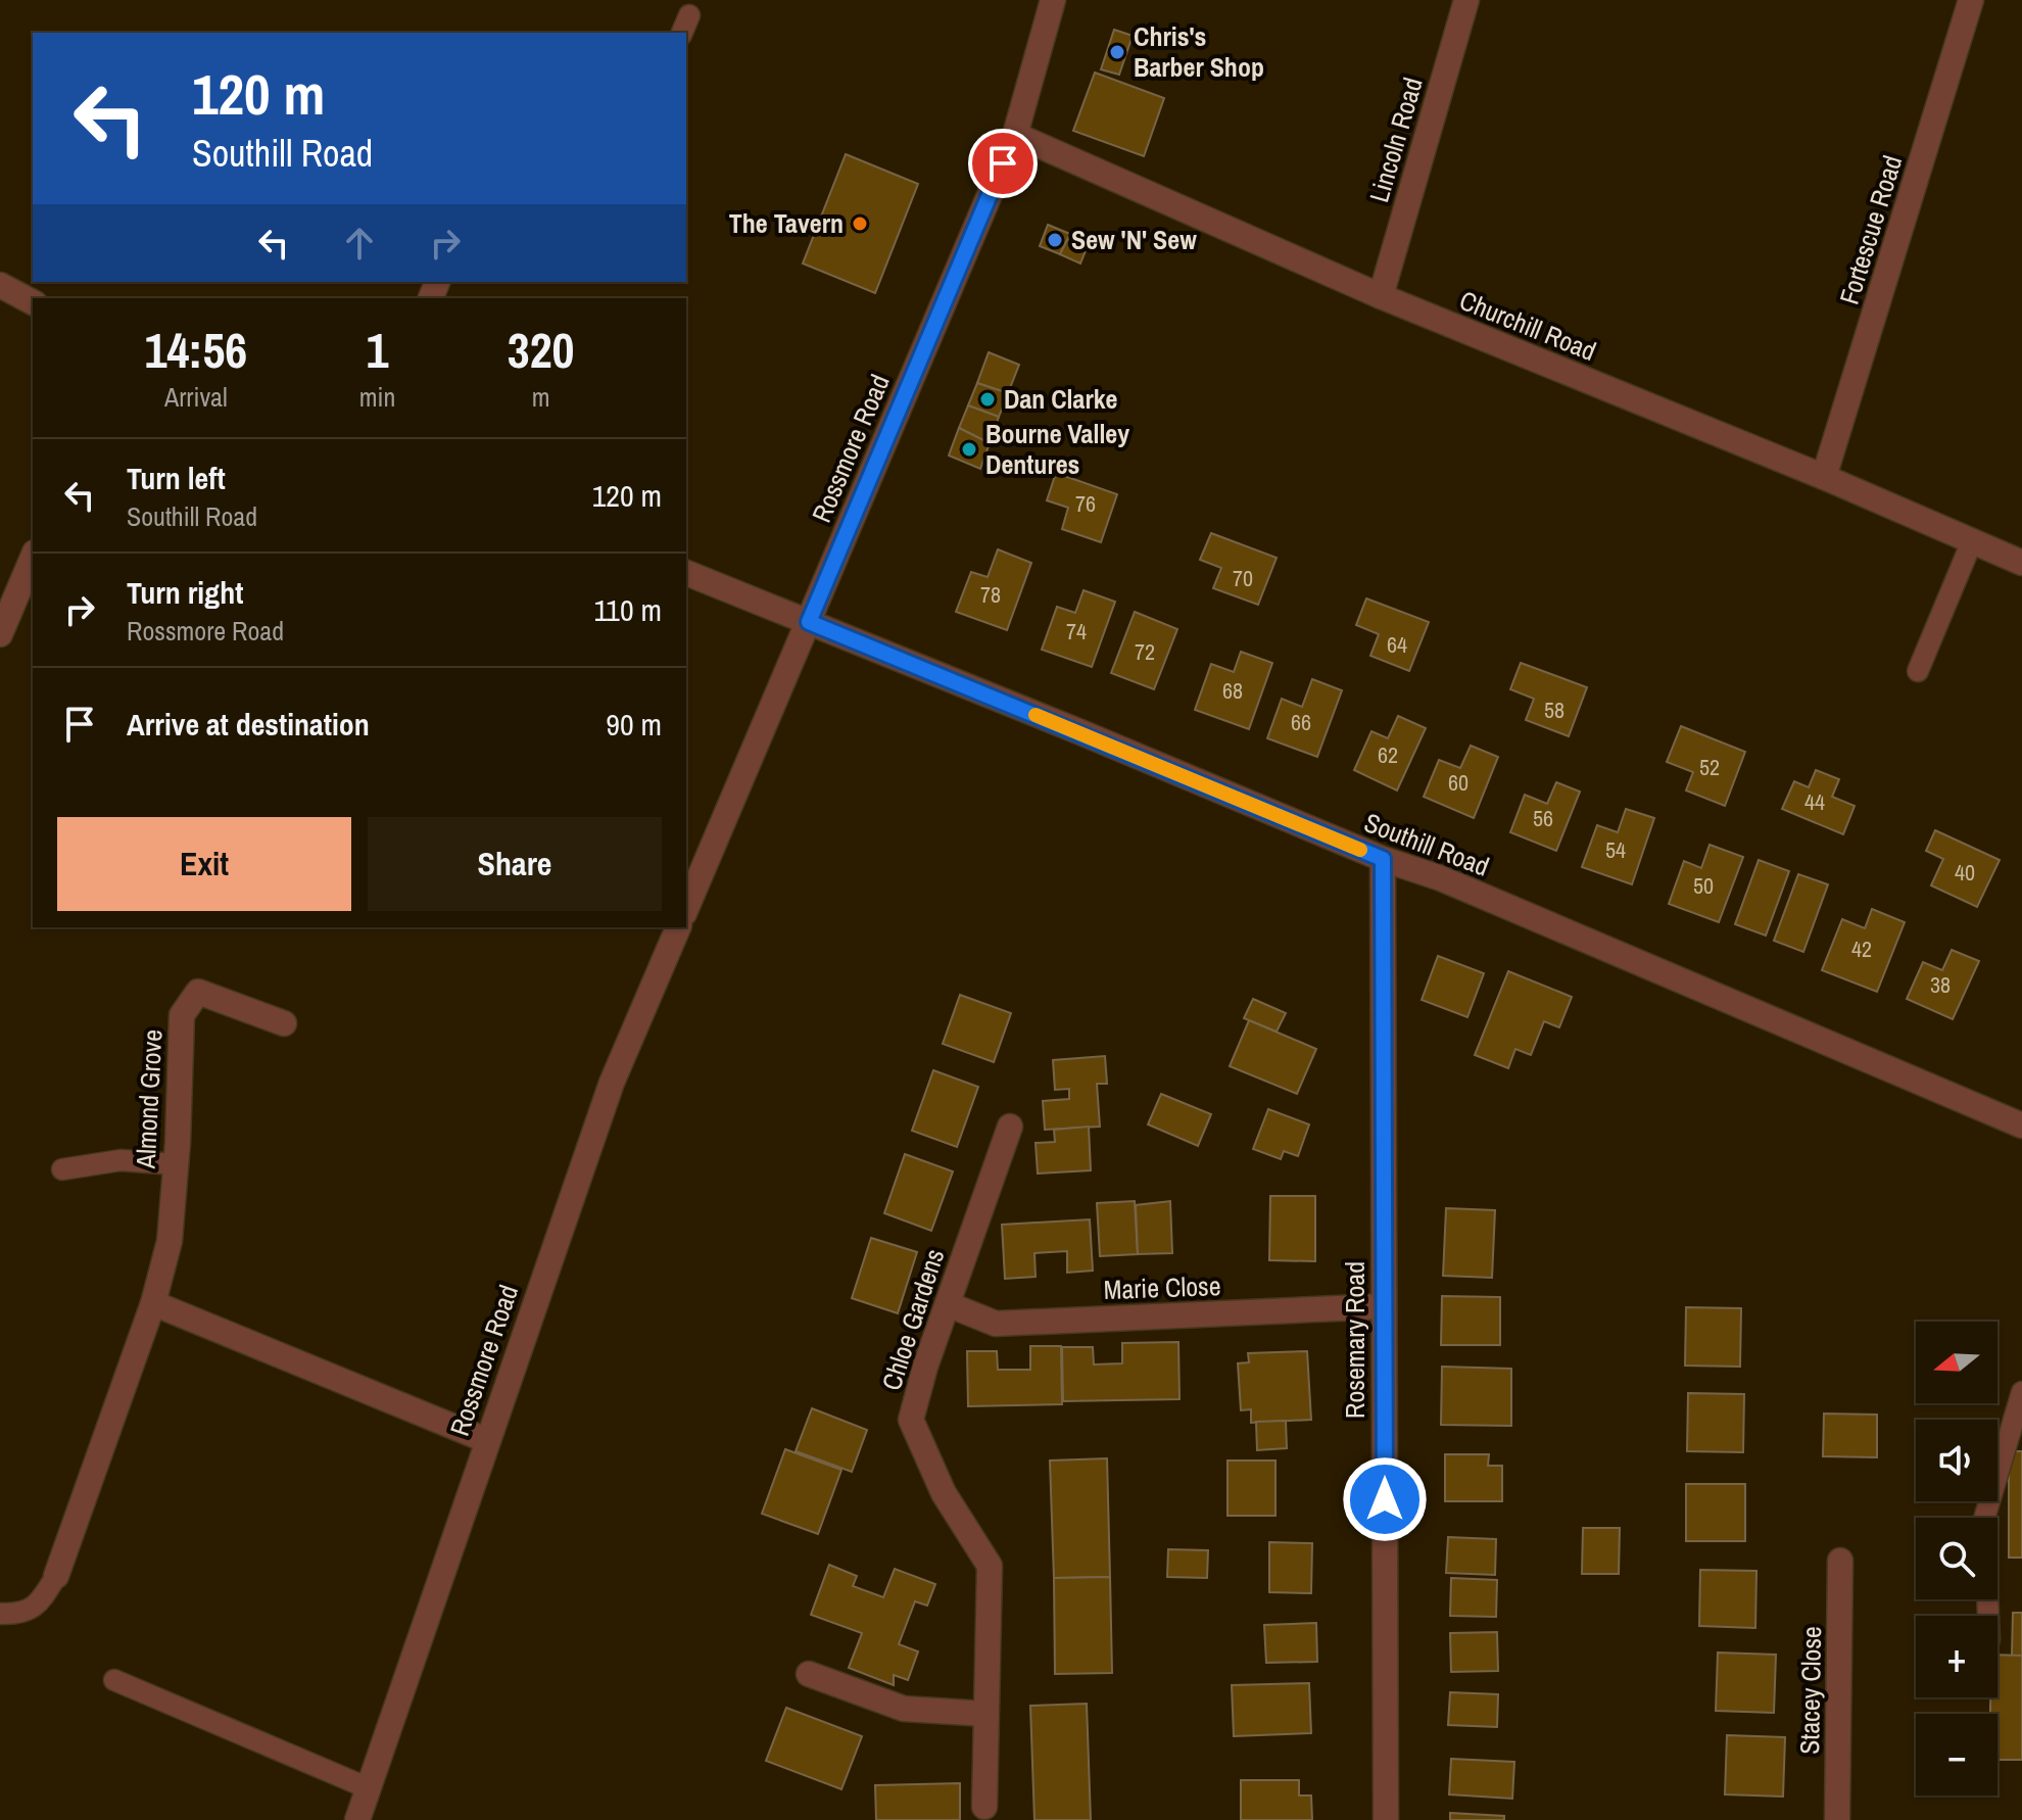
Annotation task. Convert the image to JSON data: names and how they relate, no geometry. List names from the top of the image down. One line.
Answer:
{"streets":{"street":["Lincoln Road","Fortescue Road","Churchill Road","Rossmore Road","Southill Road","Almond Grove","Marie Close","Chloe Gardens","Rosemary Road","Stacey Close"]},"crossings":[["Lincoln Road","Churchill Road"],["Fortescue Road","Churchill Road"],["Churchill Road","Rossmore Road"],["Rossmore Road","Southill Road"],["Southill Road","Rosemary Road"],["Marie Close","Chloe Gardens"],["Marie Close","Rosemary Road"]],"places":["Chris's Barber Shop","The Tavern","Sew 'N' Sew","Dan Clarke","Bourne Valley Dentures"],"house_numbers":["76","70","78","74","64","72","68","58","66","62","52","60","44","56","54","40","50","42","38"],"north":"left","page":{"turn":["120 m","Southill Road"],"eta":["14:56","Arrival","1","min","320","m"],"list":[{"name":"Turn left","note":"Southill Road","value":"120 m"},{"name":"Turn right","note":"Rossmore Road","value":"110 m"},{"name":"Arrive at destination","value":"90 m"}],"buttons":["Exit","Share"],"map_buttons":["+","−"]}}
